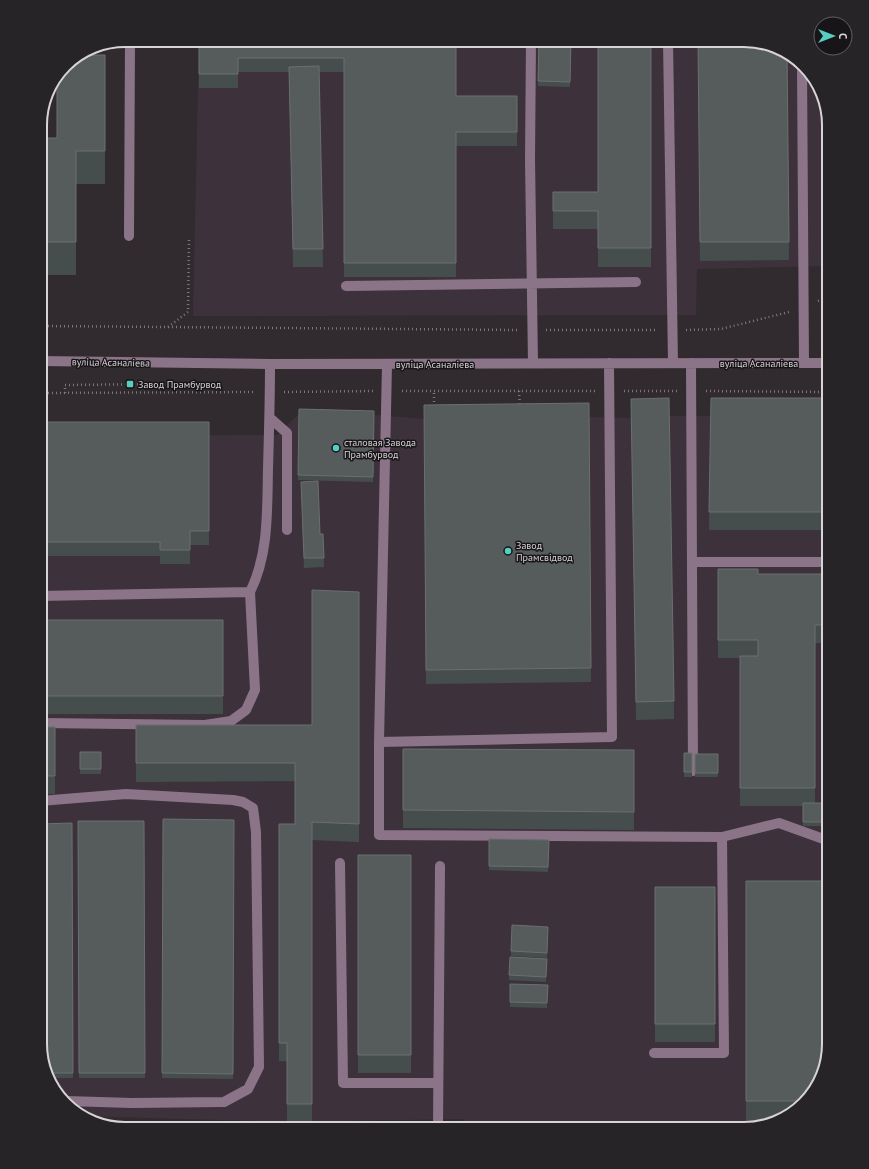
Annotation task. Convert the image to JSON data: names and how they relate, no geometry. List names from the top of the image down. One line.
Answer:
{"streets":{"street":["вуліца Асаналіева"]},"places":{"transit":["Завод Прамбурвод"],"other":["сталовая Завода Прамбурвод","Завод Прамсвідвод"]},"north":"right"}
